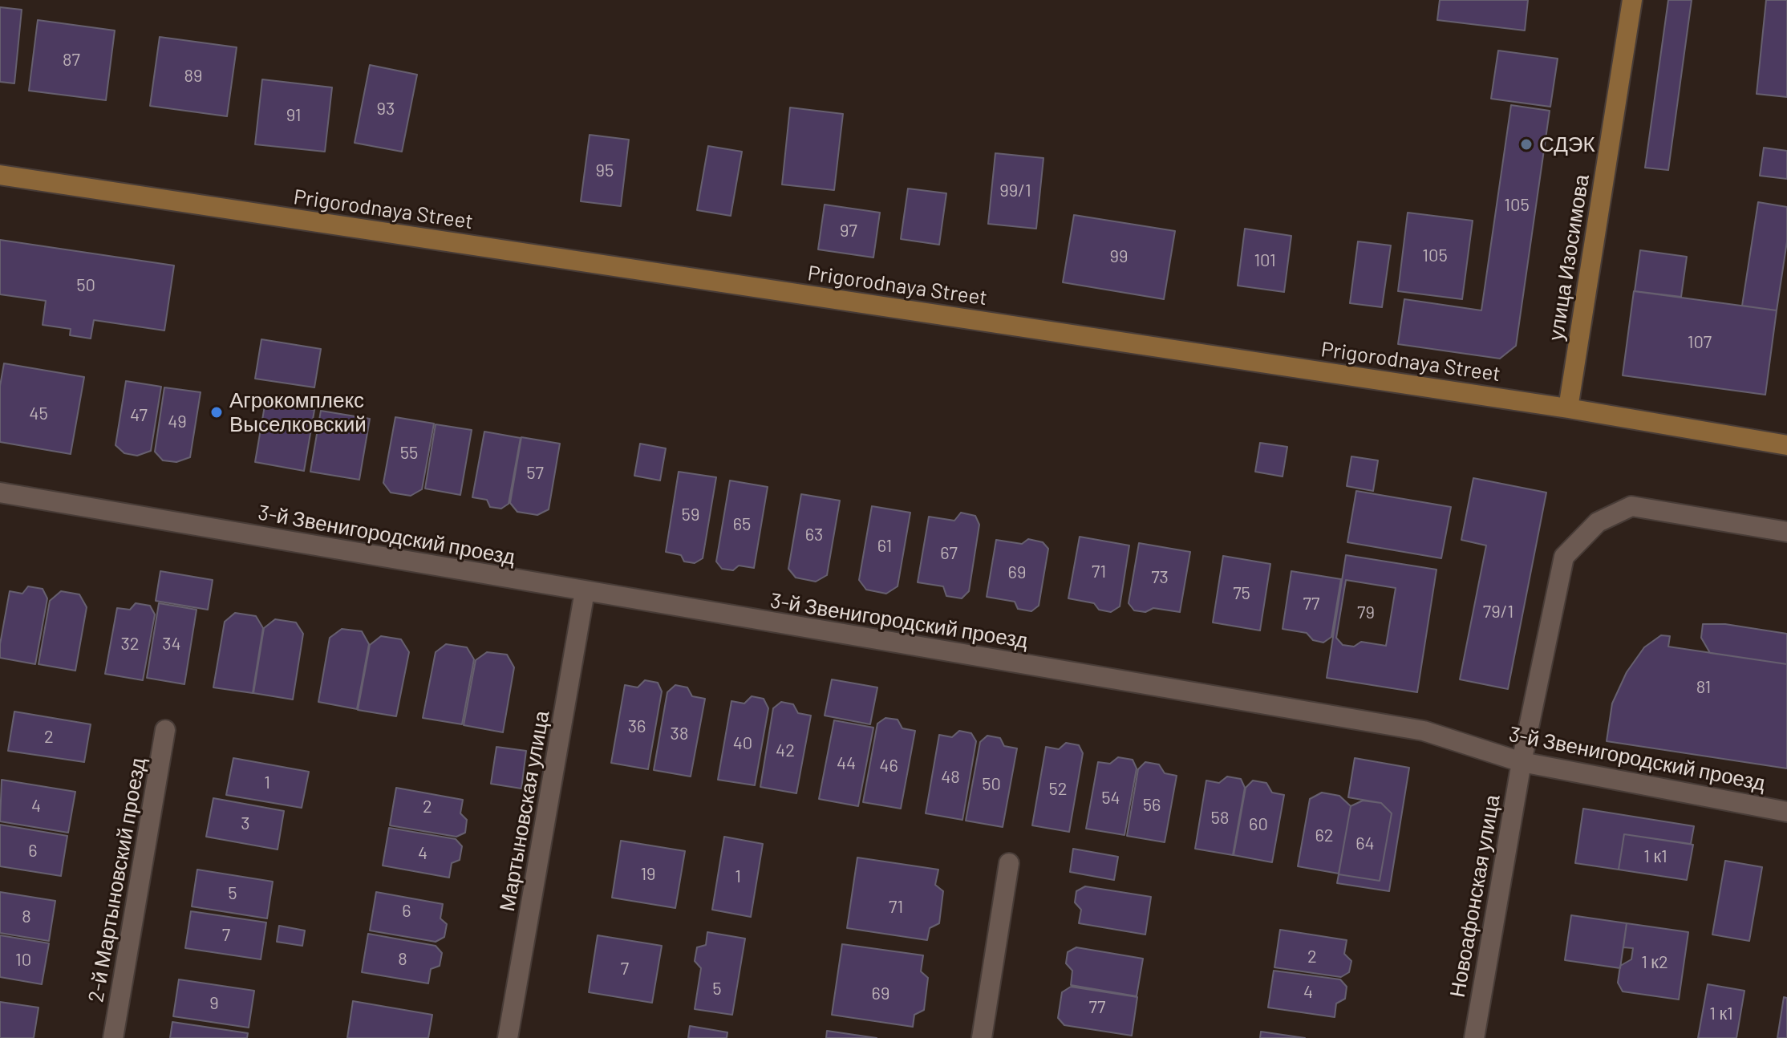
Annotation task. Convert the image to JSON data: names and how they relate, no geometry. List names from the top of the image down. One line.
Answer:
{"streets":{"street":["Prigorodnaya Street","улица Изосимова","3-й Звенигородский проезд","Мартыновская улица","2-й Мартыновский проезд","Новоафонская улица"]},"crossings":[["Prigorodnaya Street","улица Изосимова"],["3-й Звенигородский проезд","Мартыновская улица"],["3-й Звенигородский проезд","Новоафонская улица"]],"places":["СДЭК","Агрокомплекс Выселковский"],"house_numbers":["87","89","93","91","95","99/1","105","97","105","99","101","50","107","45","47","49","55","57","59","65","63","61","67","71","69","73","75","77","79/1","79","32","34","81","36","38","2","40","42","44","46","48","1","50","52","54","56","4","2","58","3","60","62","64","6","4","1 к1","19","1","5","71","6","8","7","2","8","10","1 к2","7","5","4","69","9","77","1 к1"]}
